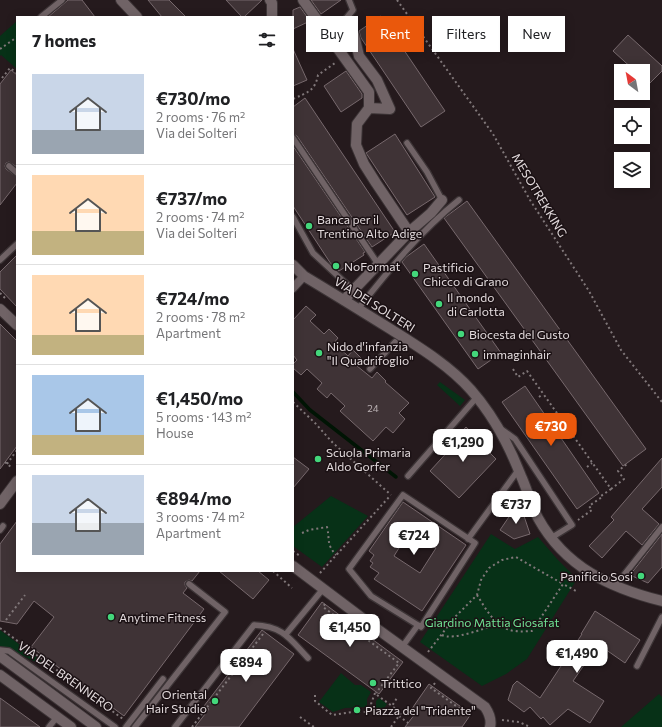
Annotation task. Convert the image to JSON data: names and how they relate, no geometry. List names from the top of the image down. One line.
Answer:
{"streets":{"street":["VIA DEI SOLTERI","VIA DEL BRENNERO"],"path":["MESOTREKKING"]},"parks":["Giardino Mattia Giosafat"],"places":["Banca per il Trentino Alto Adige","NoFormat","Pastificio Chicco di Grano","Il mondo di Carlotta","Biocesta del Gusto","Nido d'infanzia \"Il Quadrifoglio\"","immaginhair","Scuola Primaria Aldo Gorfer","Panificio Sosi","Anytime Fitness","Trittico","Oriental Hair Studio","Piazza del \"Tridente\""],"house_numbers":["24"],"north":"top left","page":{"chip":["Buy","Rent","Filters","New"],"heading":"7 homes","list":[{"name":"€730/mo","note":"2 rooms · 76 m² · Via dei Solteri"},{"name":"€737/mo","note":"2 rooms · 74 m² · Via dei Solteri"},{"name":"€724/mo","note":"2 rooms · 78 m² · Apartment"},{"name":"€1,450/mo","note":"5 rooms · 143 m² · House"},{"name":"€894/mo","note":"3 rooms · 74 m² · Apartment"}],"price":["€730","€1,290","€737","€724","€1,450","€1,490","€894"]}}
